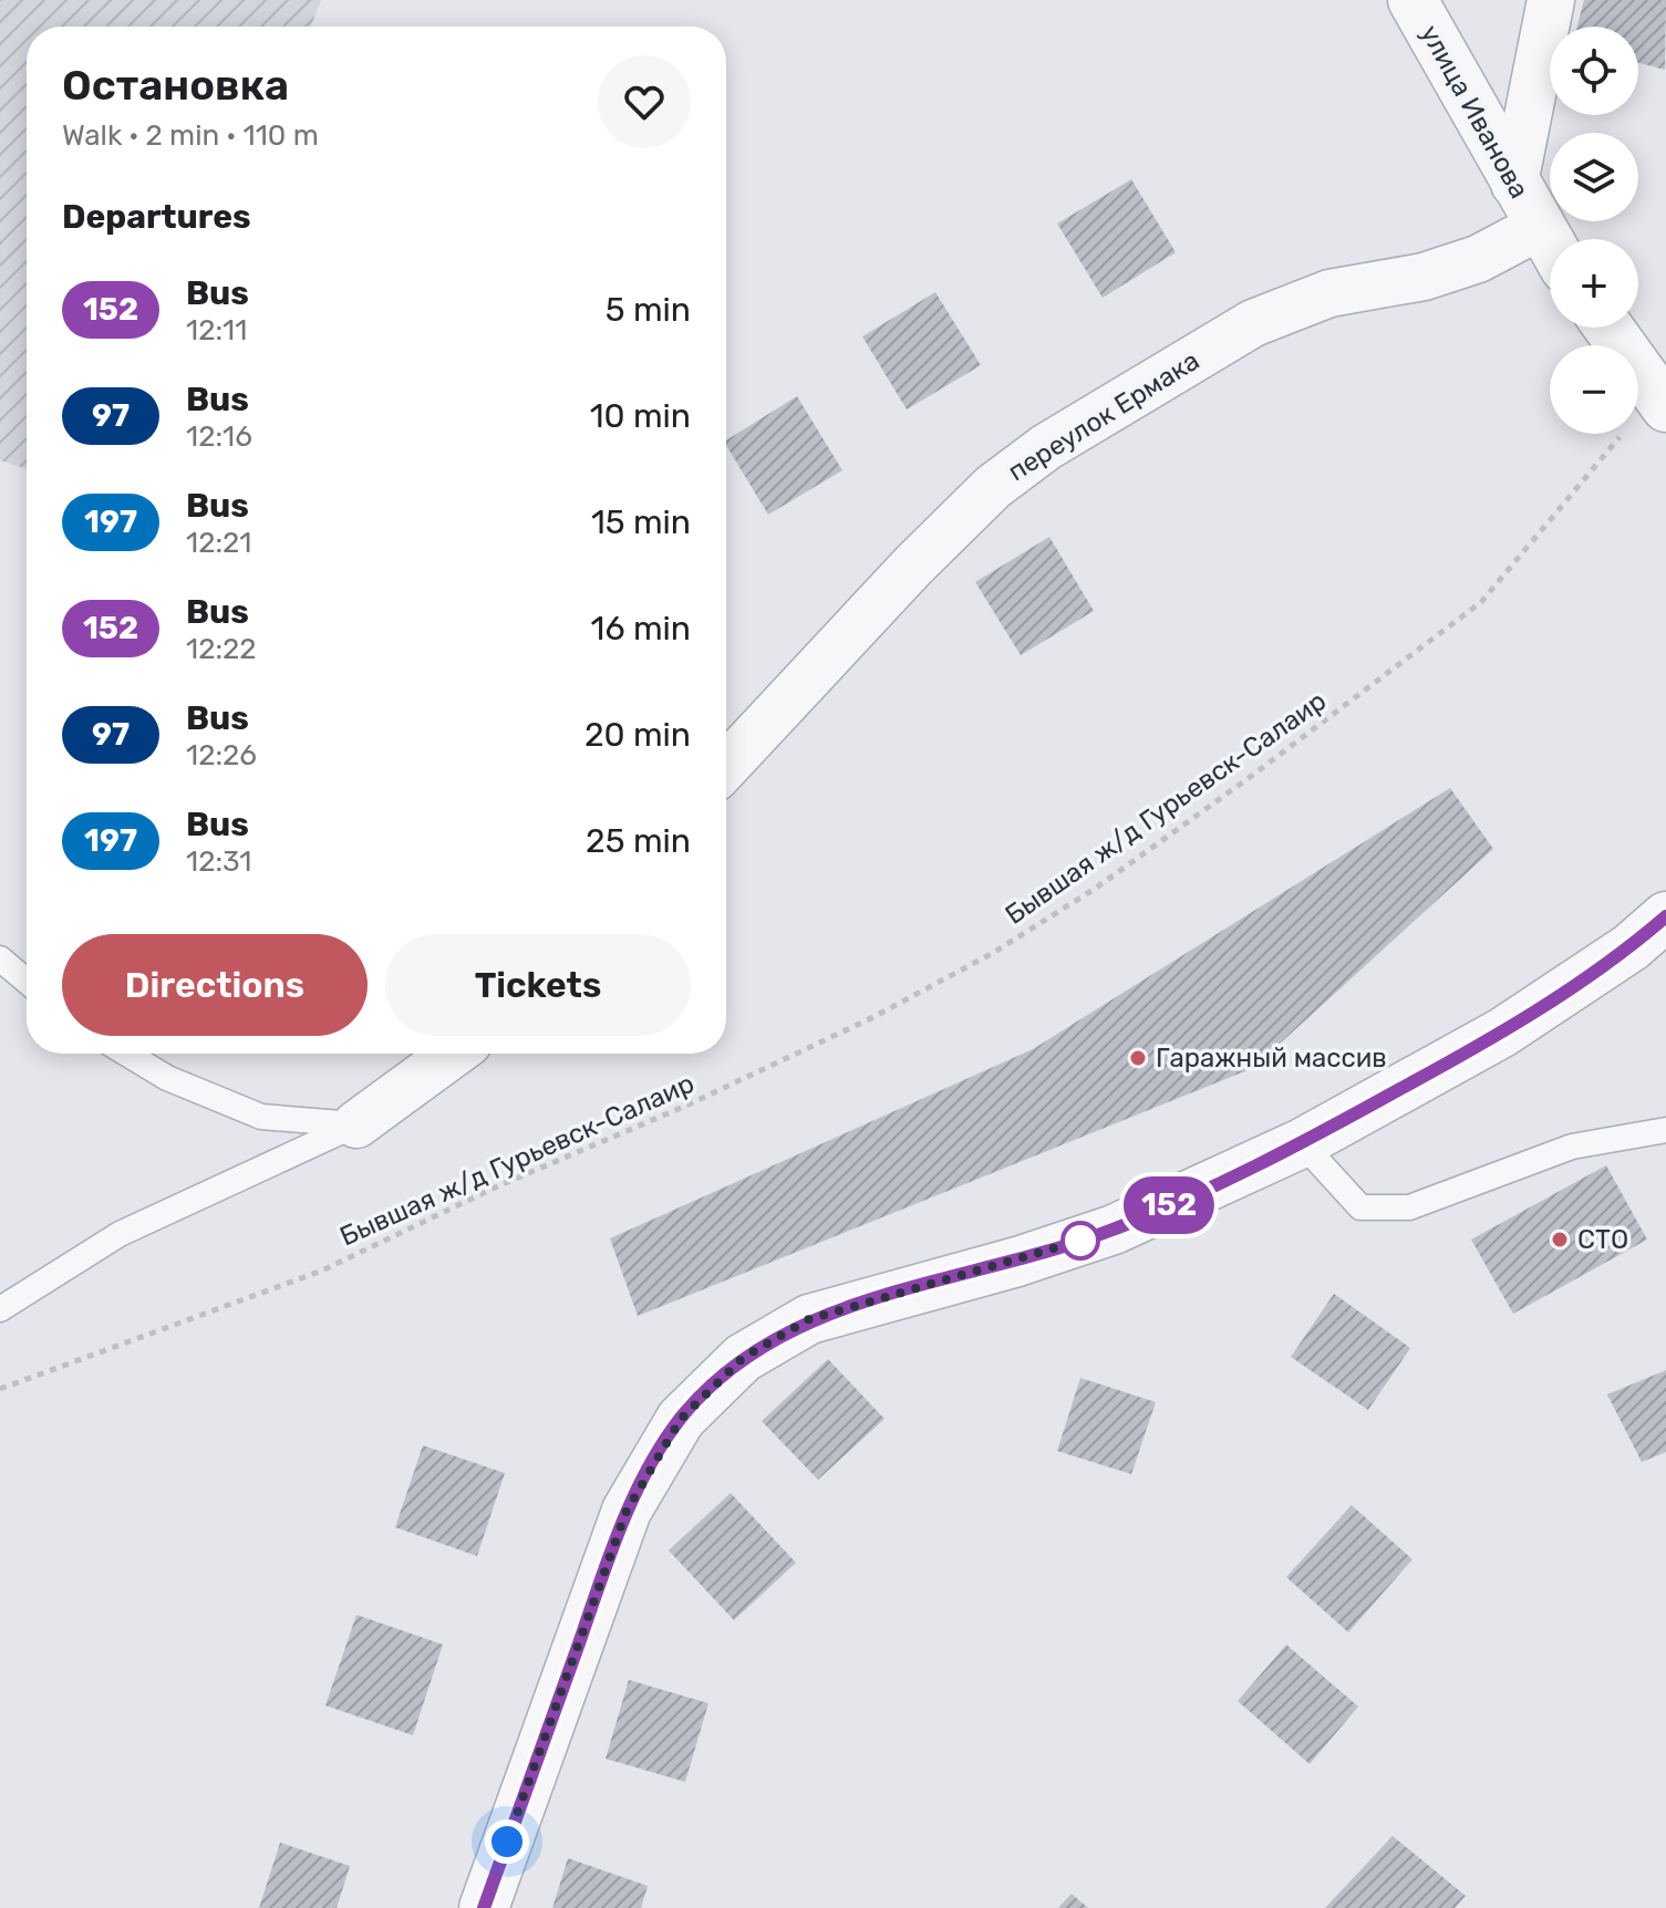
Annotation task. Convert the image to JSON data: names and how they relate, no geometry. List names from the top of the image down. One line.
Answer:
{"streets":{"street":["улица Иванова","переулок Ермака"],"path":["Бывшая ж/д Гурьевск-Салаир"]},"crossings":[["улица Иванова","переулок Ермака"]],"places":["Гаражный массив","СТО"],"lines":["bus line 152"],"page":{"on_map":"152","map_buttons":["+","−"],"heading":[["Остановка","Walk · 2 min · 110 m"],"Departures"],"list":[{"mark":"152","name":"Bus","note":"12:11","value":"5 min"},{"mark":"97","name":"Bus","note":"12:16","value":"10 min"},{"mark":"197","name":"Bus","note":"12:21","value":"15 min"},{"mark":"152","name":"Bus","note":"12:22","value":"16 min"},{"mark":"97","name":"Bus","note":"12:26","value":"20 min"},{"mark":"197","name":"Bus","note":"12:31","value":"25 min"}],"buttons":["Directions","Tickets"]}}
